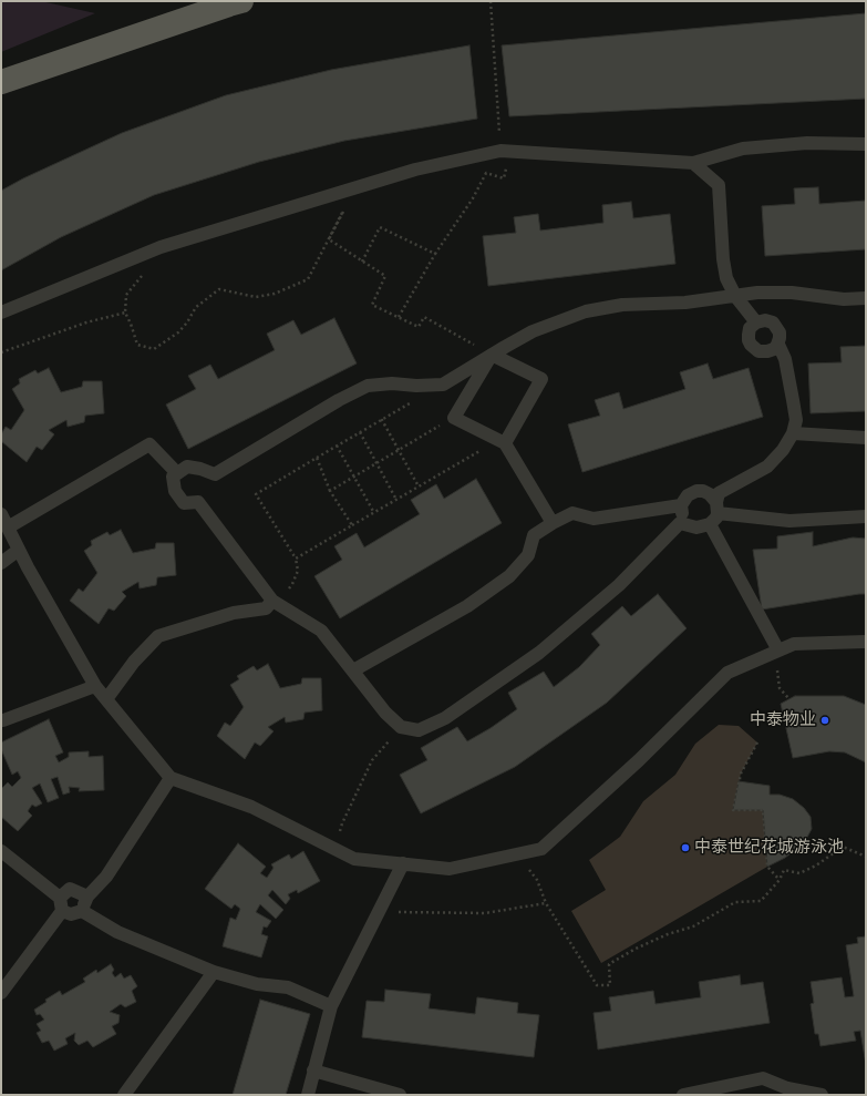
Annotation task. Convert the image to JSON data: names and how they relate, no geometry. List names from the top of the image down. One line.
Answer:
{"places":["中泰物业","中泰世纪花城游泳池"]}
